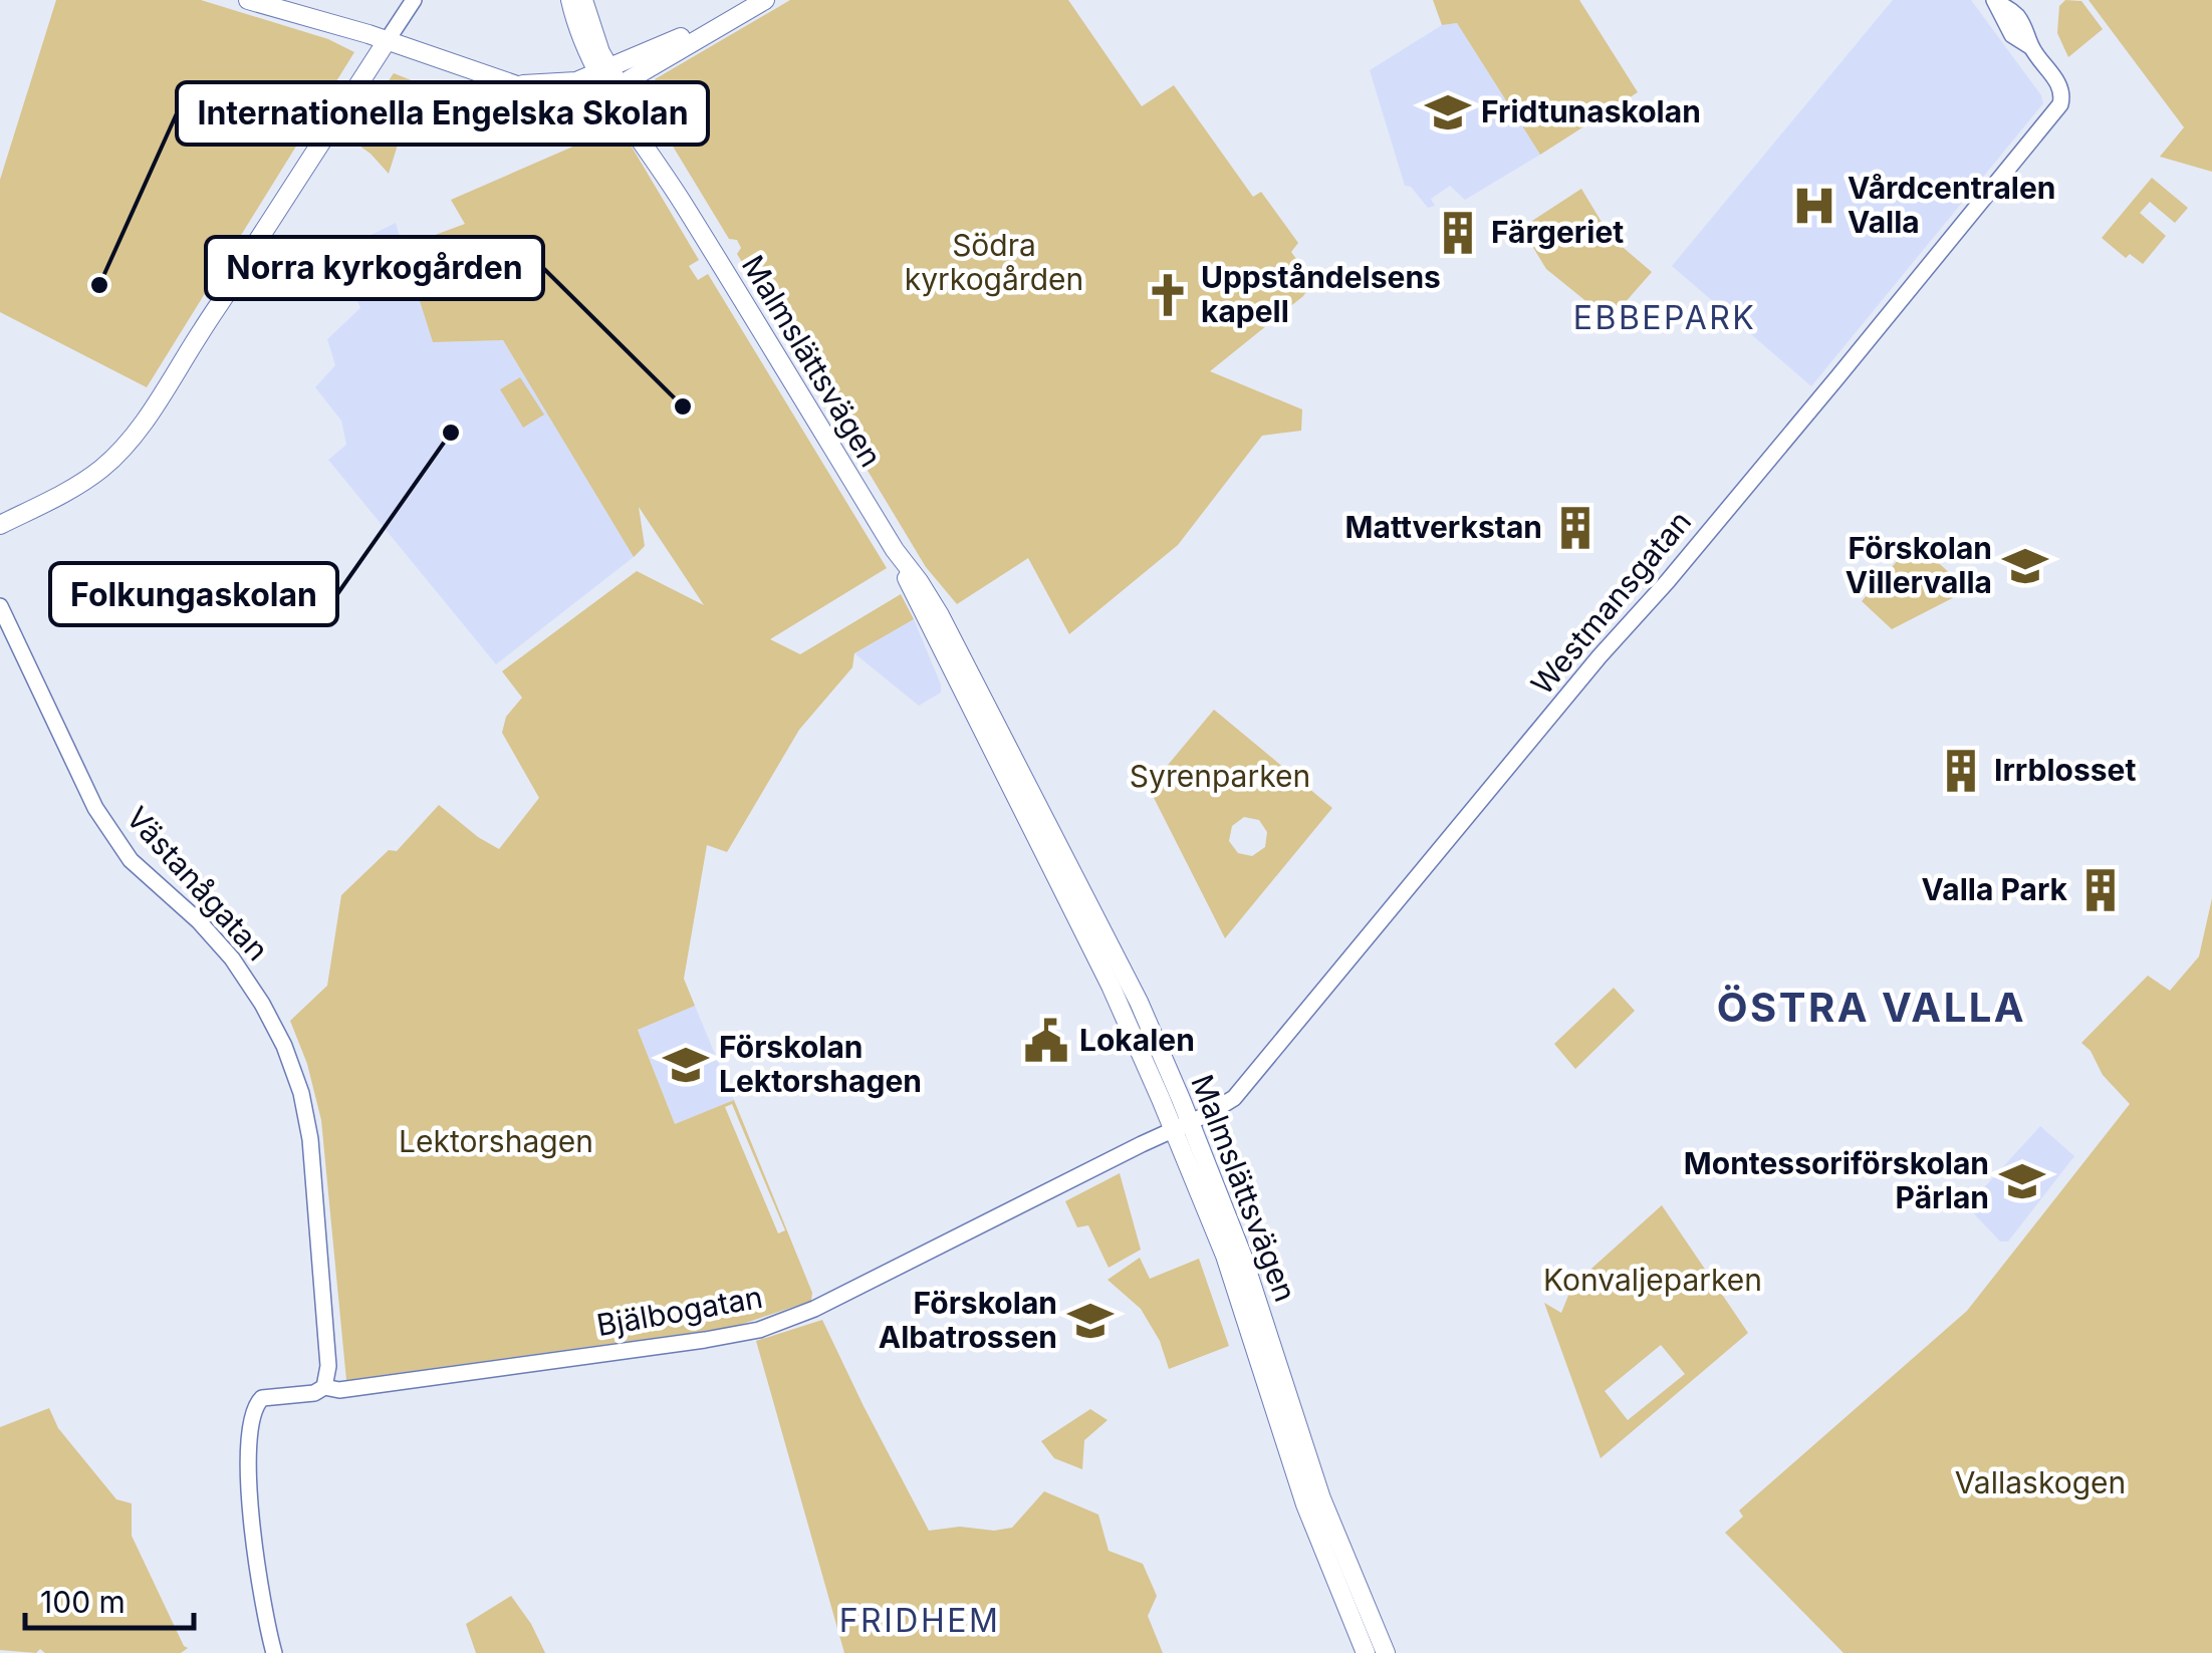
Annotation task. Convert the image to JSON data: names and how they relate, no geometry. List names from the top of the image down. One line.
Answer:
{"streets":{"main road":["Malmslättsvägen"],"street":["Westmansgatan","Västanågatan","Bjälbogatan"]},"crossings":[["Malmslättsvägen","Westmansgatan"],["Malmslättsvägen","Bjälbogatan"],["Westmansgatan","Bjälbogatan"],["Västanågatan","Bjälbogatan"]],"districts":["EBBEPARK","ÖSTRA VALLA","FRIDHEM"],"parks":["Södra kyrkogården","Syrenparken","Lektorshagen","Konvaljeparken","Vallaskogen"],"places":{"school or university":["Fridtunaskolan","Förskolan Villervalla","Förskolan Lektorshagen","Montessoriförskolan Pärlan","Förskolan Albatrossen"],"hospital":["Vårdcentralen Valla"],"building":["Färgeriet","Mattverkstan","Irrblosset","Valla Park"],"other":["Internationella Engelska Skolan","Norra kyrkogården","Folkungaskolan"],"church":["Uppståndelsens kapell"],"public building":["Lokalen"]},"scale_bar":"100 m"}
